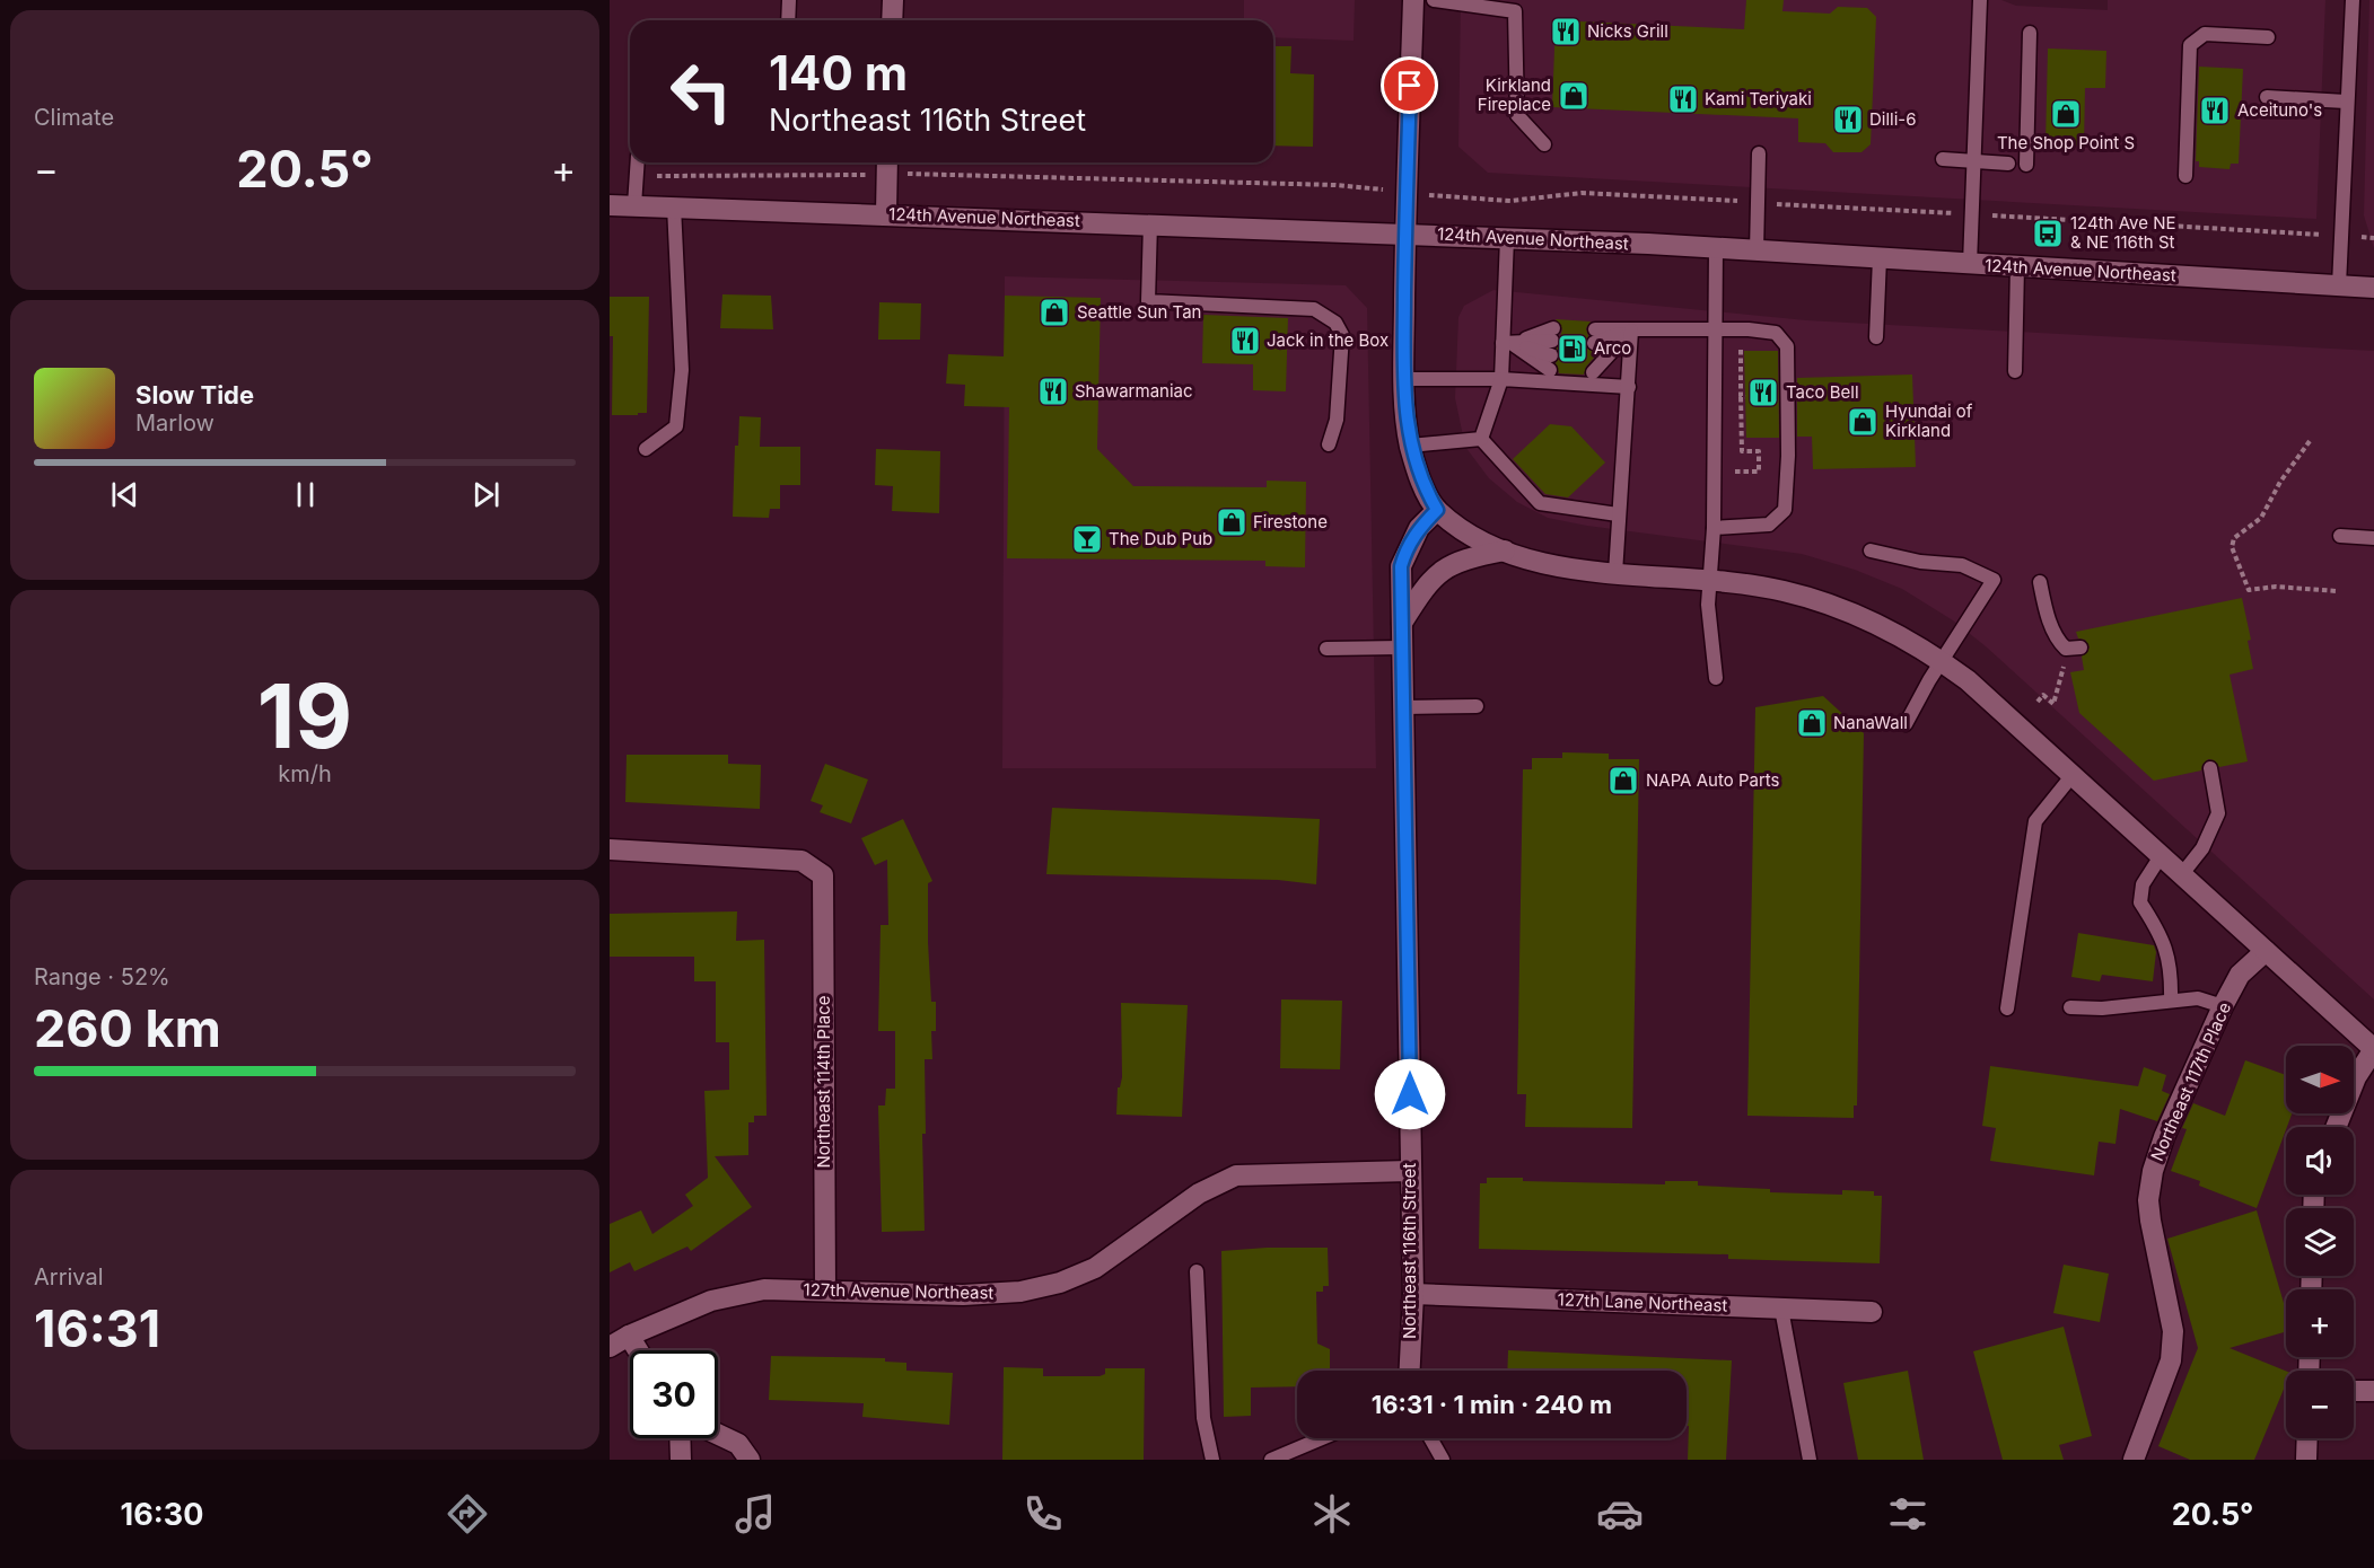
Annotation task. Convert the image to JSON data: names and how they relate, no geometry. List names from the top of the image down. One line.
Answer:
{"streets":{"street":["124th Avenue Northeast","Northeast 114th Place","Northeast 117th Place","Northeast 116th Street","127th Avenue Northeast","127th Lane Northeast"]},"crossings":[["Northeast 114th Place","127th Avenue Northeast"],["Northeast 116th Street","127th Avenue Northeast"],["Northeast 116th Street","127th Lane Northeast"]],"places":{"restaurant":["Nicks Grill","Kami Teriyaki","Aceituno's","Dilli-6","Jack in the Box","Shawarmaniac","Taco Bell"],"shop":["Kirkland Fireplace","The Shop Point S","Seattle Sun Tan","Hyundai of Kirkland","Firestone","NanaWall","NAPA Auto Parts"],"bus stop":["124th Ave NE & NE 116th St"],"fuel station":["Arco"],"bar":["The Dub Pub"]},"north":"right","page":{"tile":["Climate",["19","km/h"],["Range · 52%","260 km"],["Arrival","16:31"]],"turn":["140 m","Northeast 116th Street"],"heat":["−","20.5°","+"],"song":["Slow Tide","Marlow"],"map_buttons":["+","−"],"limit":"30","trip":"16:31 · 1 min · 240 m","tabs":["16:30","20.5°"]}}
